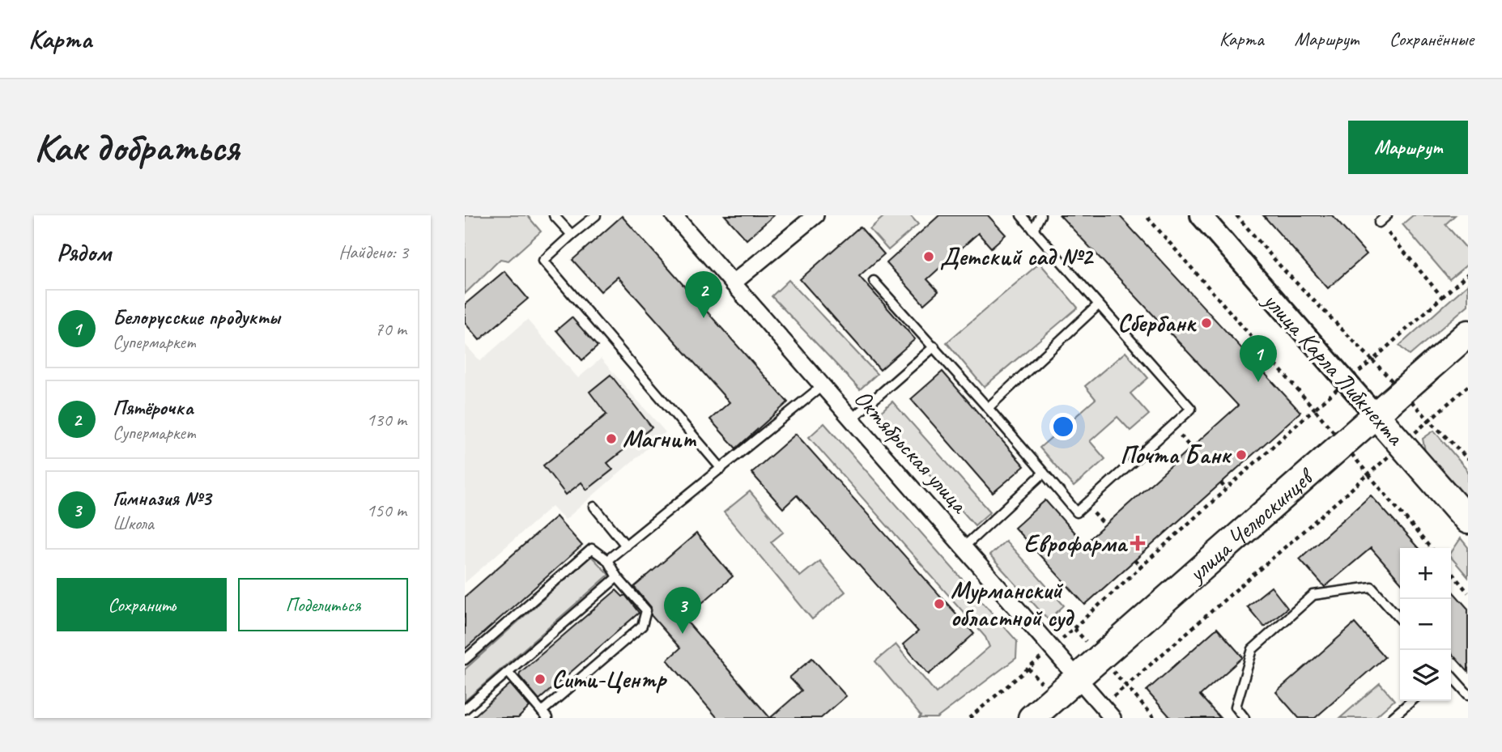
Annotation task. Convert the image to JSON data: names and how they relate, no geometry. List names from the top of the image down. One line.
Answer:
{"streets":{"main road":["улица Карла Либкнехта","улица Челюскинцев"],"street":["Октябрьская улица"]},"crossings":[["улица Карла Либкнехта","улица Челюскинцев"],["Октябрьская улица","улица Челюскинцев"]],"places":{"other":["Детский сад №2","Сбербанк","Магнит","Почта Банк","Мурманский областной суд","Сити-Центр"],"health":["Еврофарма"]},"page":{"header":"Карта","nav":["Карта","Маршрут","Сохранённые"],"buttons":["Маршрут",["Сохранить","Поделиться"]],"title":"Как добраться","heading":["Рядом","Найдено: 3"],"pins":["2","1","3"],"list":[{"mark":"1","name":"Белорусские продукты","note":"Супермаркет","value":"70 m"},{"mark":"2","name":"Пятёрочка","note":"Супермаркет","value":"130 m"},{"mark":"3","name":"Гимназия №3","note":"Школа","value":"150 m"}],"map_buttons":["+","−"]}}
